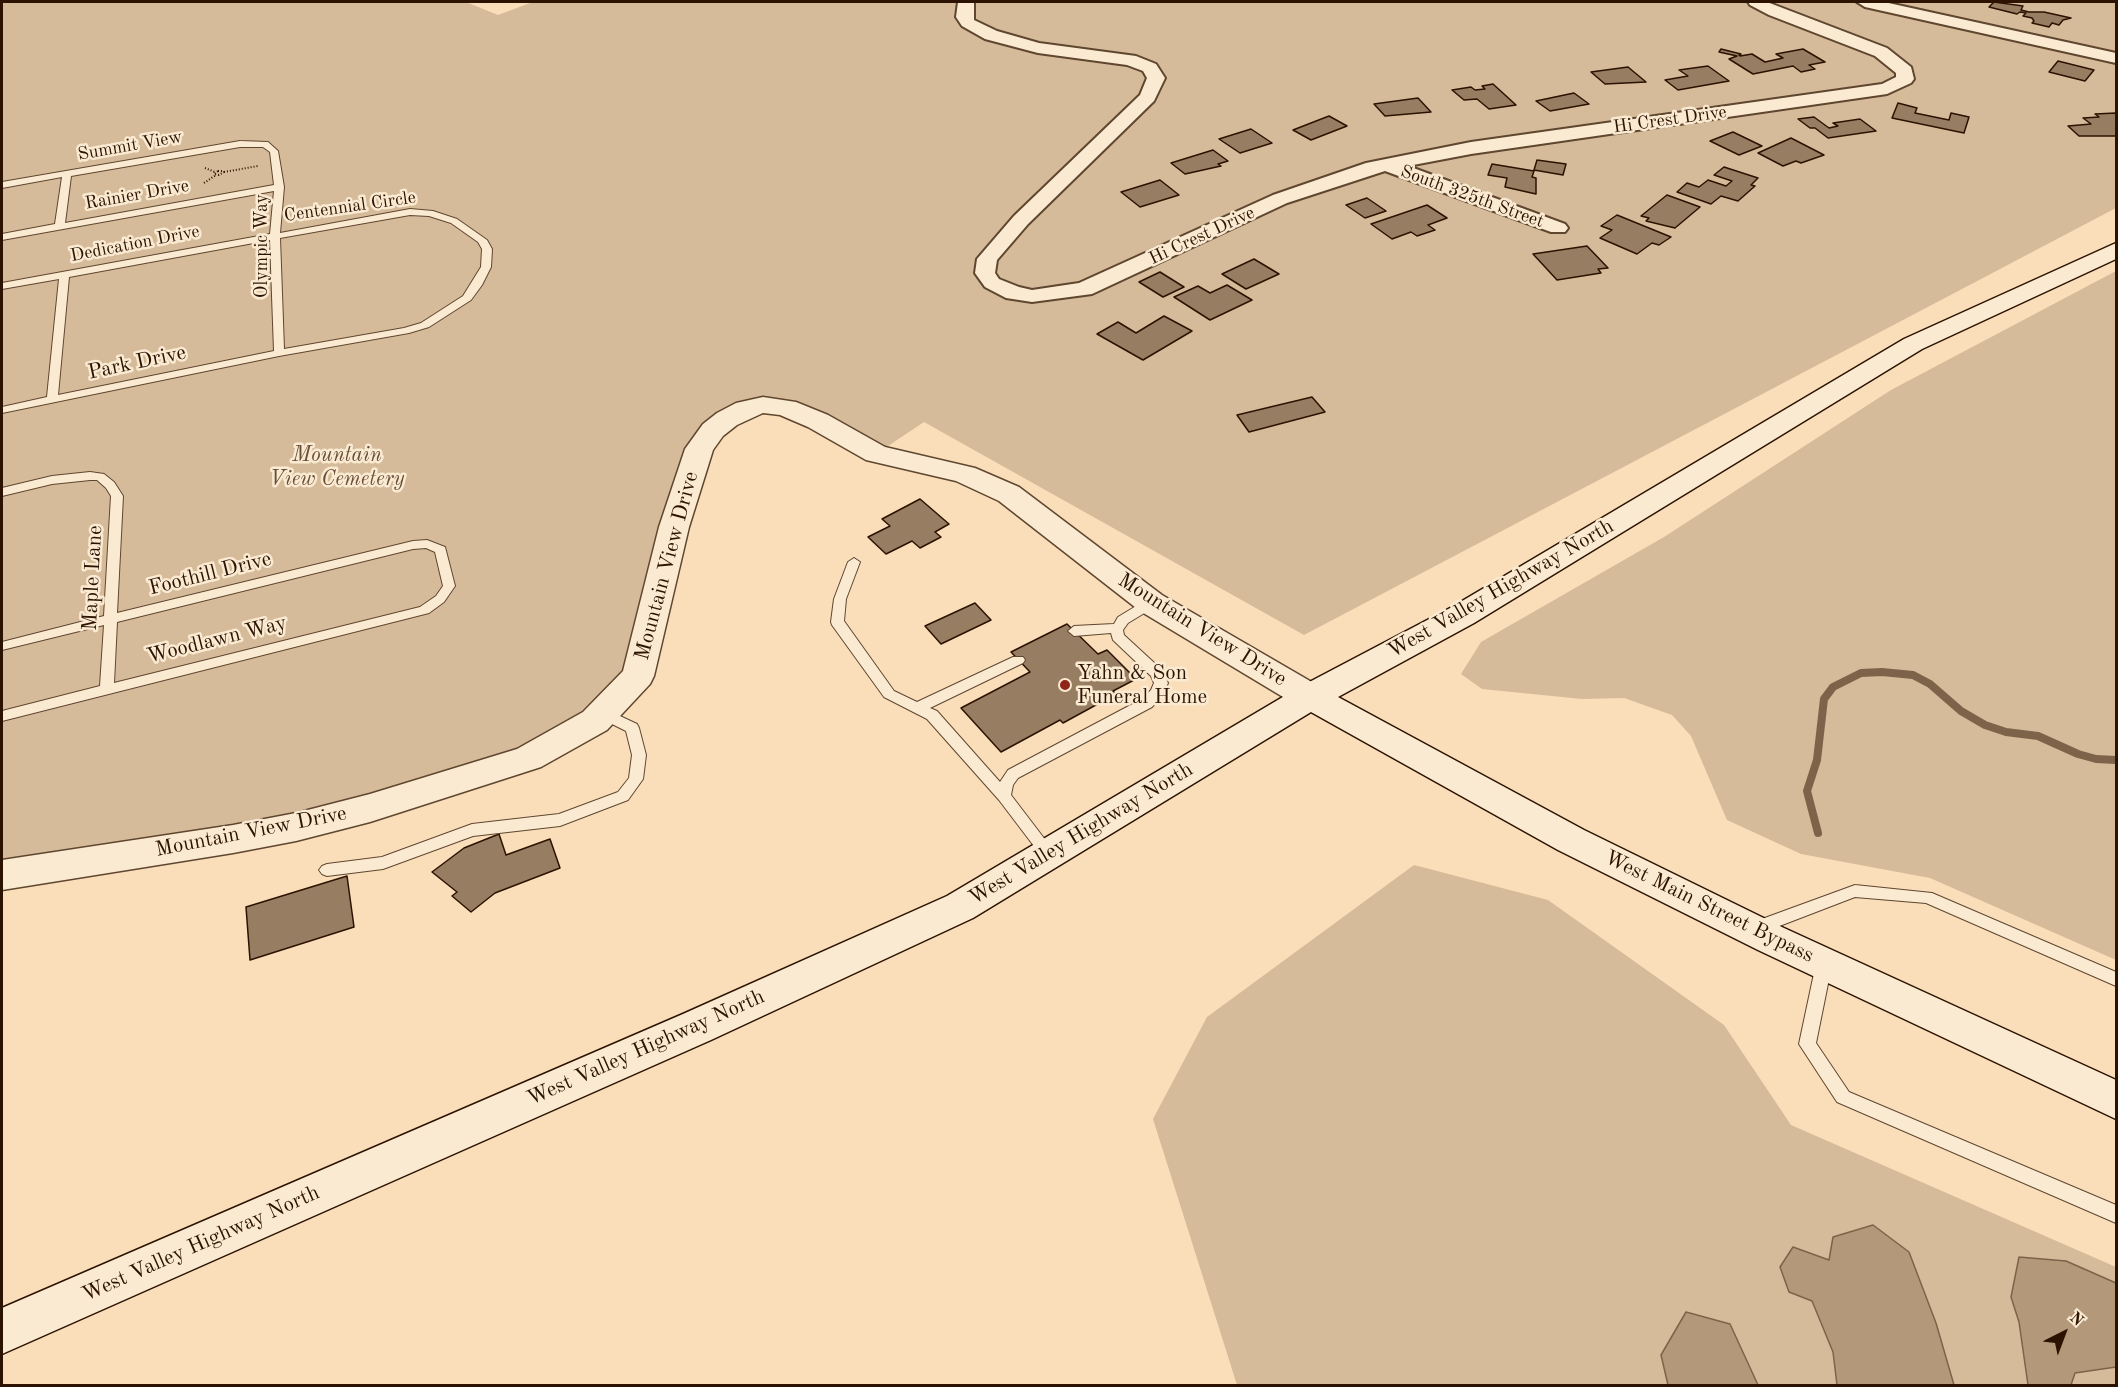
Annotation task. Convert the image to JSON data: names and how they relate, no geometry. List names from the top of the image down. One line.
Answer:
{"streets":{"main road":["Mountain View Drive","West Valley Highway North","West Main Street Bypass"],"street":["Hi Crest Drive","South 325th Street"],"lane":["Summit View","Rainier Drive","Centennial Circle","Dedication Drive","Olympic Way","Park Drive","Foothill Drive","Maple Lane","Woodlawn Way"]},"crossings":[["Hi Crest Drive","South 325th Street"],["Summit View","Olympic Way"],["Rainier Drive","Olympic Way"],["Centennial Circle","Dedication Drive"],["Centennial Circle","Olympic Way"],["Centennial Circle","Park Drive"],["Dedication Drive","Olympic Way"],["Olympic Way","Park Drive"],["Mountain View Drive","West Valley Highway North"],["Mountain View Drive","West Main Street Bypass"],["Foothill Drive","Maple Lane"],["Foothill Drive","Woodlawn Way"],["Maple Lane","Woodlawn Way"],["West Valley Highway North","West Main Street Bypass"]],"parks":["Mountain View Cemetery"],"places":["Yahn & Son Funeral Home"],"north":"top right"}
